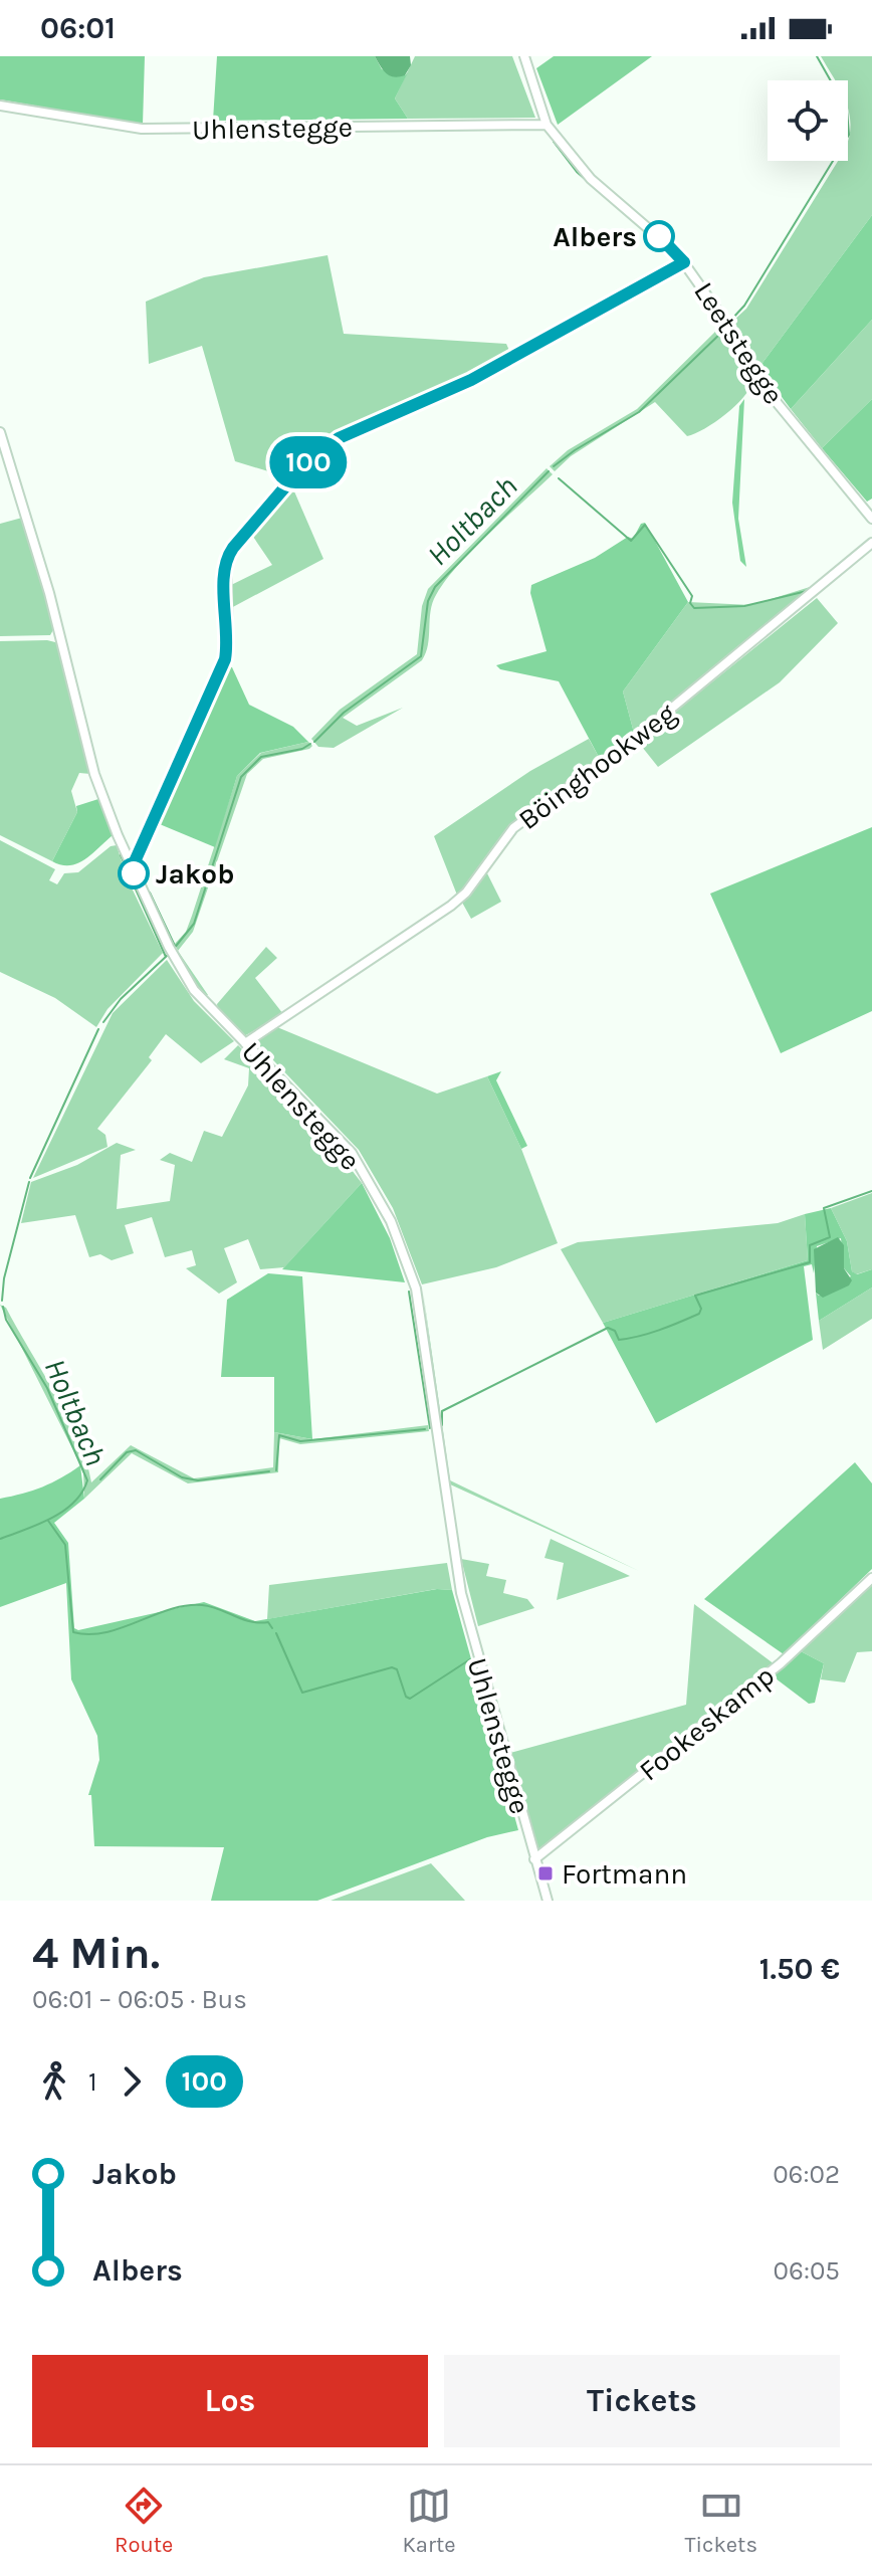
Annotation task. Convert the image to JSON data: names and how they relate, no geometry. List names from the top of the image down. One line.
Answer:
{"streets":{"street":["Uhlenstegge","Leetstegge","Böinghookweg","Fookeskamp"]},"crossings":[["Uhlenstegge","Leetstegge"],["Uhlenstegge","Böinghookweg"],["Uhlenstegge","Fookeskamp"]],"water":["Holtbach"],"places":{"other":["Albers","Jakob"],"transit":["Fortmann"]},"lines":["bus line 100"],"page":{"status":"06:01","on_map":"100","heading":["4 Min.","06:01 – 06:05 · Bus","1.50 €"],"legs":["1","100"],"list":[{"name":"Jakob","value":"06:02"},{"name":"Albers","value":"06:05"}],"buttons":["Los","Tickets"],"tabs":["Route","Karte","Tickets"]}}
